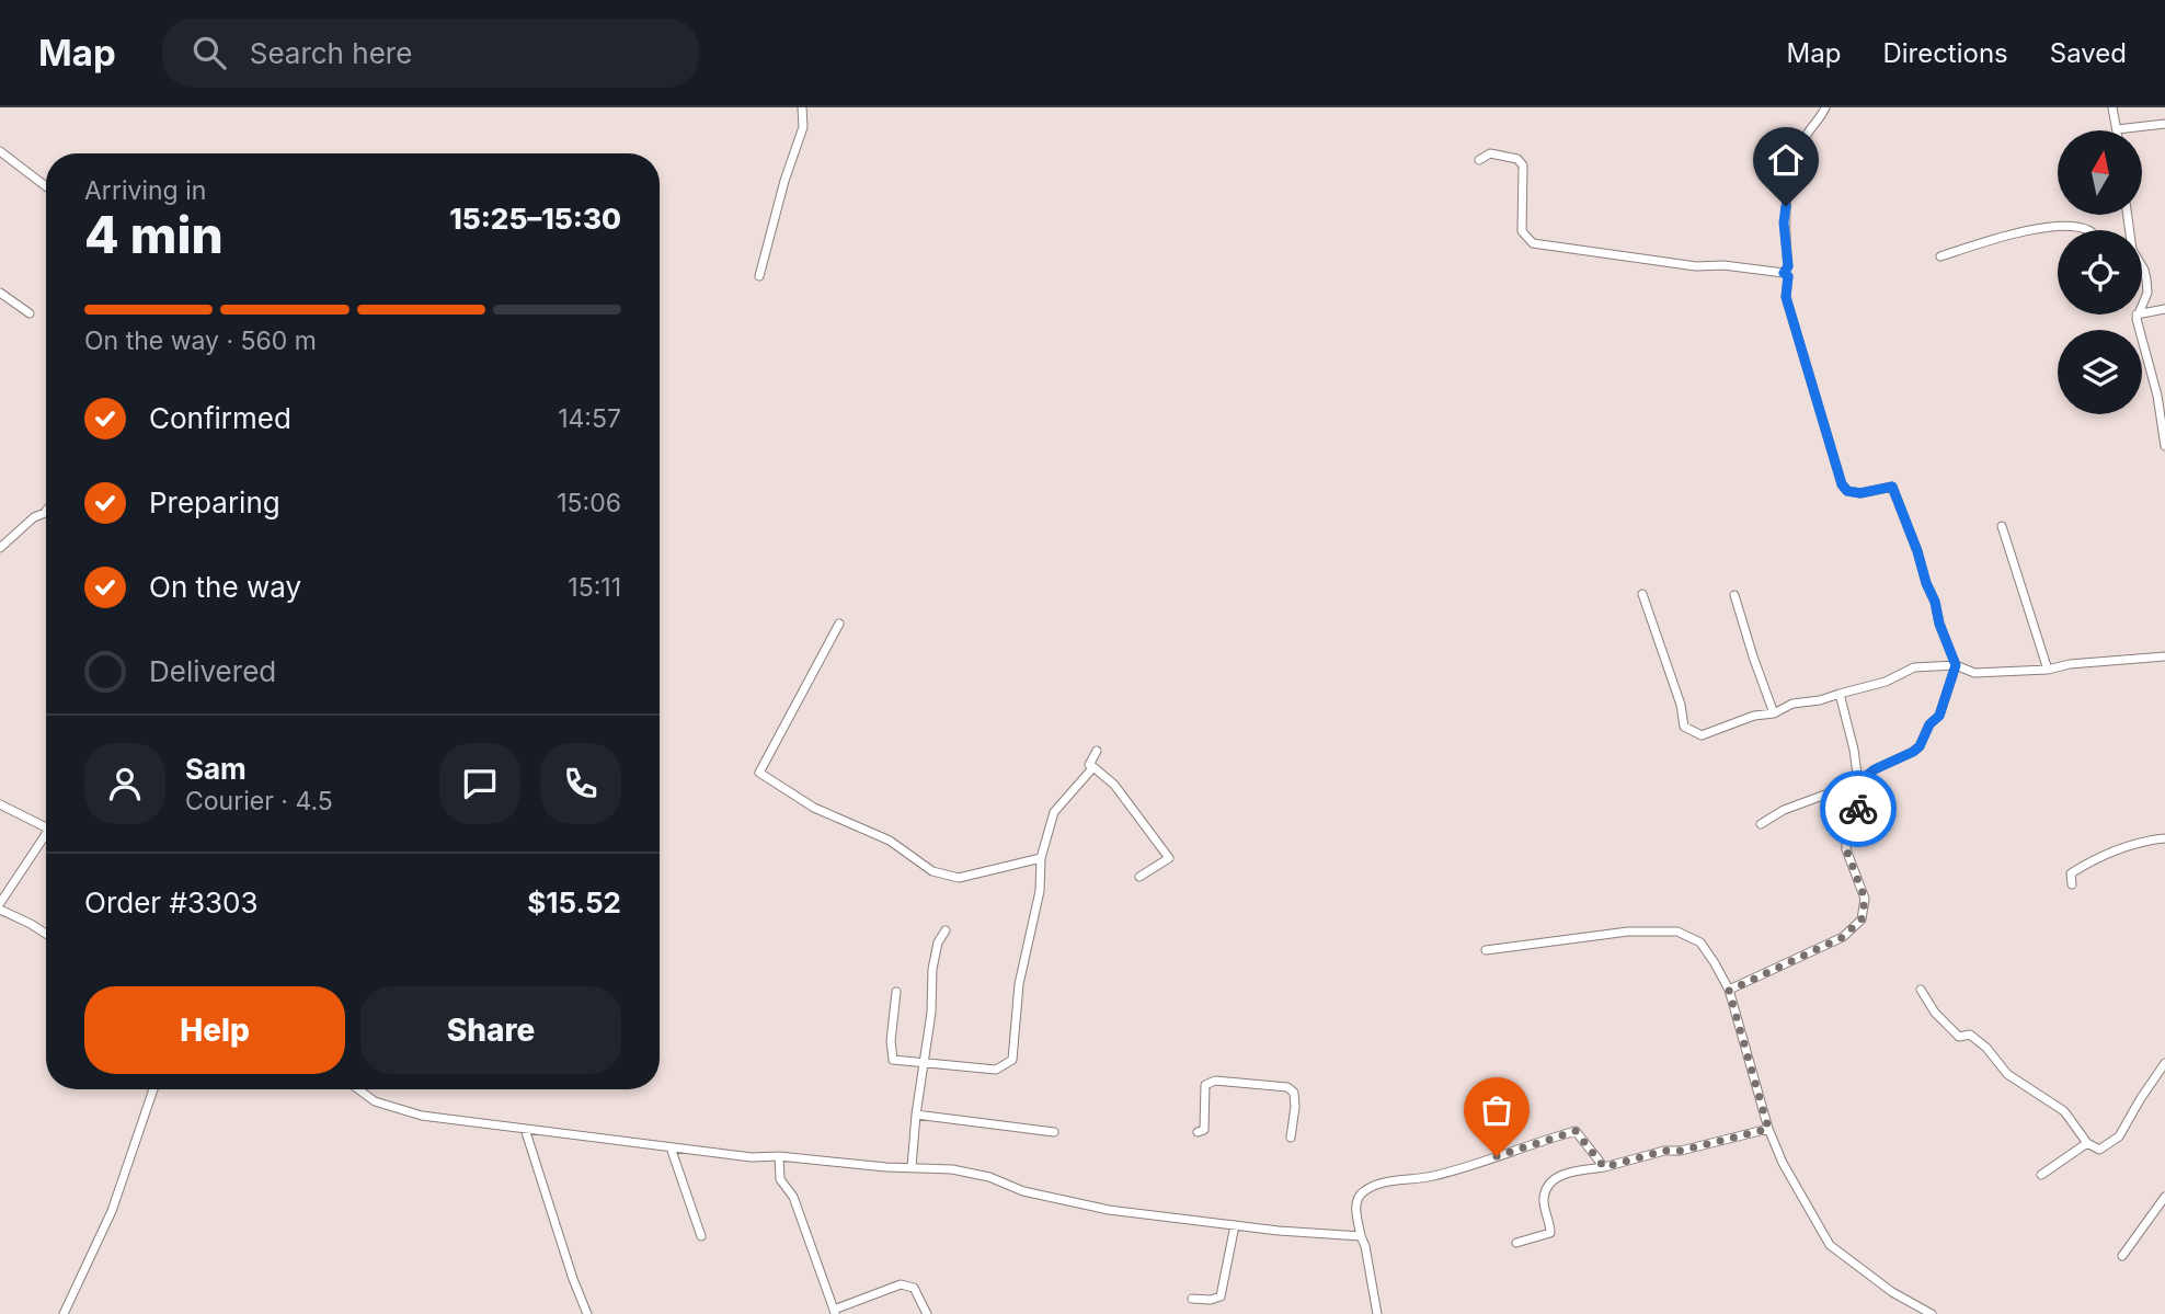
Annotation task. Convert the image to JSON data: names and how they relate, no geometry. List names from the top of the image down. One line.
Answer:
{"north":"top","page":{"header":"Map","search":"Search here","nav":["Map","Directions","Saved"],"heading":["4 min","Arriving in","15:25–15:30"],"panel":["Sam","Courier · 4.5","Order #3303","$15.52"],"bar":"On the way · 560 m","list":[["Confirmed","14:57"],["Preparing","15:06"],["On the way","15:11"],"Delivered"],"buttons":["Help","Share"]}}
